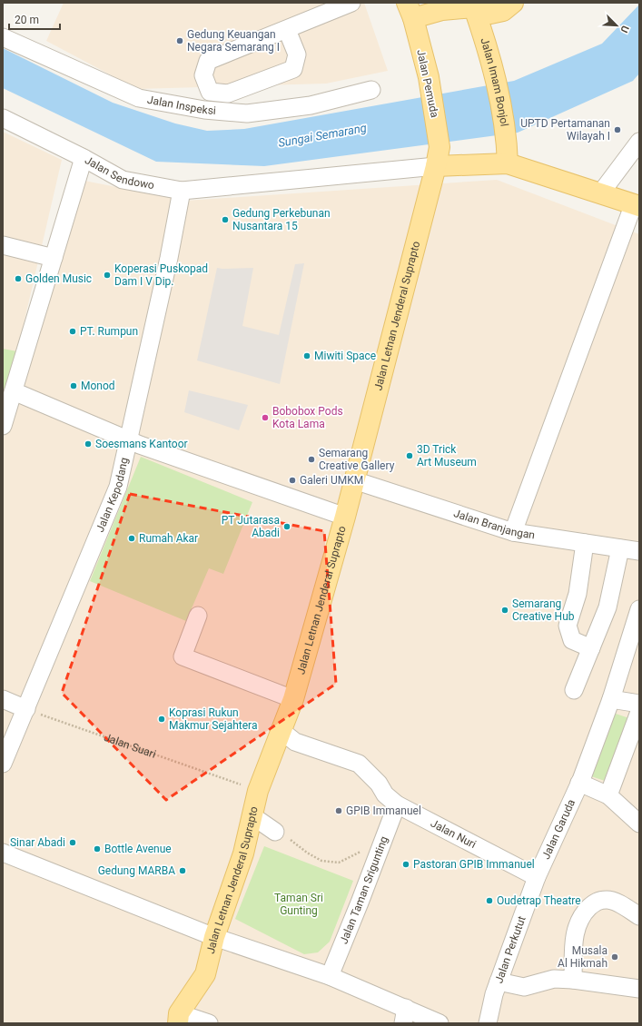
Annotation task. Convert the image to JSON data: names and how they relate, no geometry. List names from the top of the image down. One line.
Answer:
{"streets":{"main road":["Jalan Imam Bonjol","Jalan Pemuda","Jalan Letnan Jenderal Suprapto"],"street":["Jalan Inspeksi","Jalan Sendowo","Jalan Kepodang","Jalan Branjangan","Jalan Garuda","Jalan Nuri","Jalan Taman Srigunting","Jalan Perkutut"],"path":["Jalan Suari"]},"crossings":[["Jalan Pemuda","Jalan Sendowo"],["Jalan Pemuda","Jalan Letnan Jenderal Suprapto"],["Jalan Sendowo","Jalan Letnan Jenderal Suprapto"],["Jalan Sendowo","Jalan Kepodang"],["Jalan Letnan Jenderal Suprapto","Jalan Branjangan"],["Jalan Letnan Jenderal Suprapto","Jalan Suari"],["Jalan Letnan Jenderal Suprapto","Jalan Nuri"],["Jalan Kepodang","Jalan Suari"],["Jalan Garuda","Jalan Nuri"],["Jalan Garuda","Jalan Perkutut"],["Jalan Nuri","Jalan Taman Srigunting"],["Jalan Nuri","Jalan Perkutut"]],"water":["Sungai Semarang"],"parks":["Taman Sri Gunting"],"places":["Gedung Keuangan Negara Semarang I","UPTD Pertamanan Wilayah I","Gedung Perkebunan Nusantara 15","Koperasi Puskopad Dam I V Dip.","Golden Music","PT. Rumpun","Miwiti Space","Monod","Bobobox Pods Kota Lama","Soesmans Kantoor","3D Trick Art Museum","Semarang Creative Gallery","Galeri UMKM","PT Jutarasa Abadi","Rumah Akar","Semarang Creative Hub","Koprasi Rukun Makmur Sejahtera","GPIB Immanuel","Sinar Abadi","Bottle Avenue","Pastoran GPIB Immanuel","Gedung MARBA","Oudetrap Theatre","Musala Al Hikmah"],"scale_bar":"20 m","north":"bottom right"}
